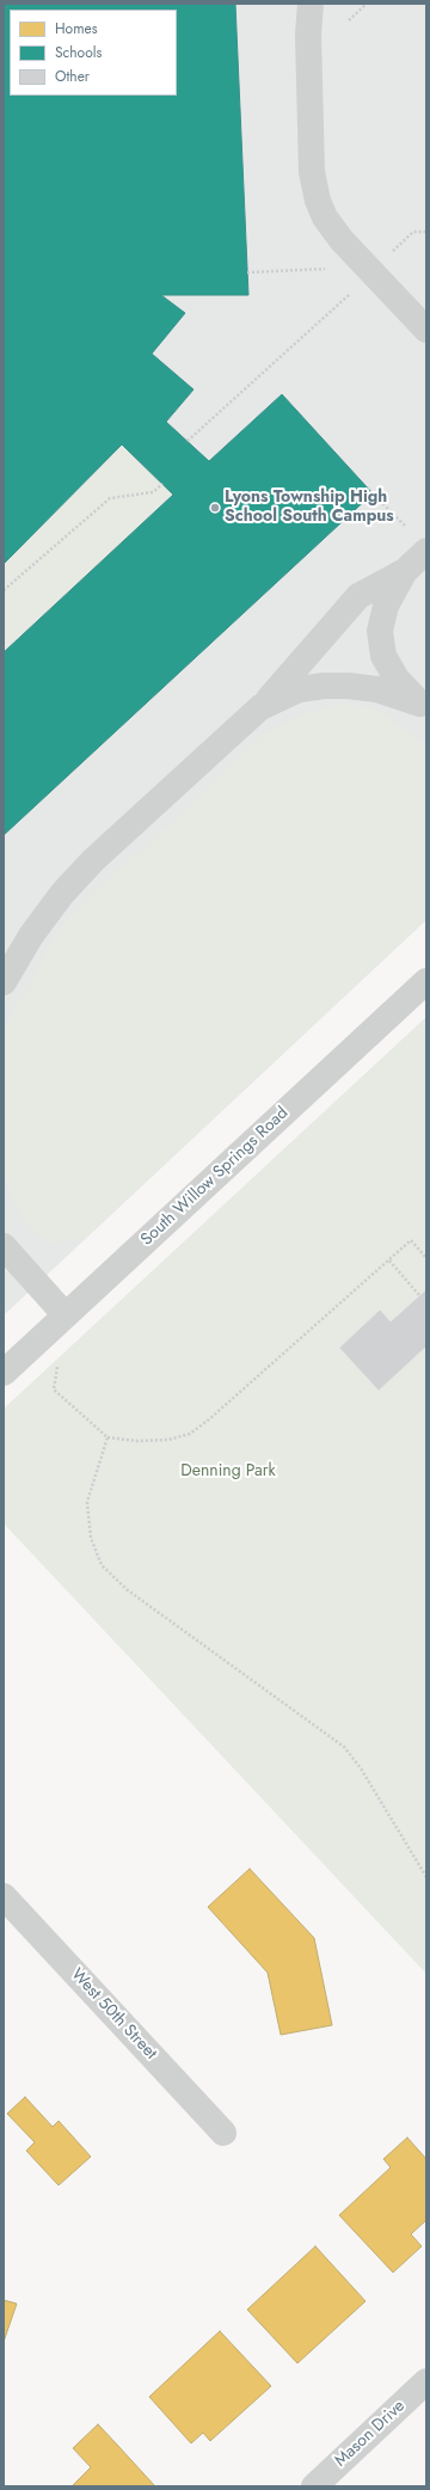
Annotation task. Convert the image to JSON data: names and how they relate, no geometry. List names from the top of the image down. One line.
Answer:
{"streets":{"street":["South Willow Springs Road","West 50th Street","Mason Drive"]},"parks":["Denning Park"],"places":["Lyons Township High School South Campus"],"legend":["Homes","Schools","Other"]}
